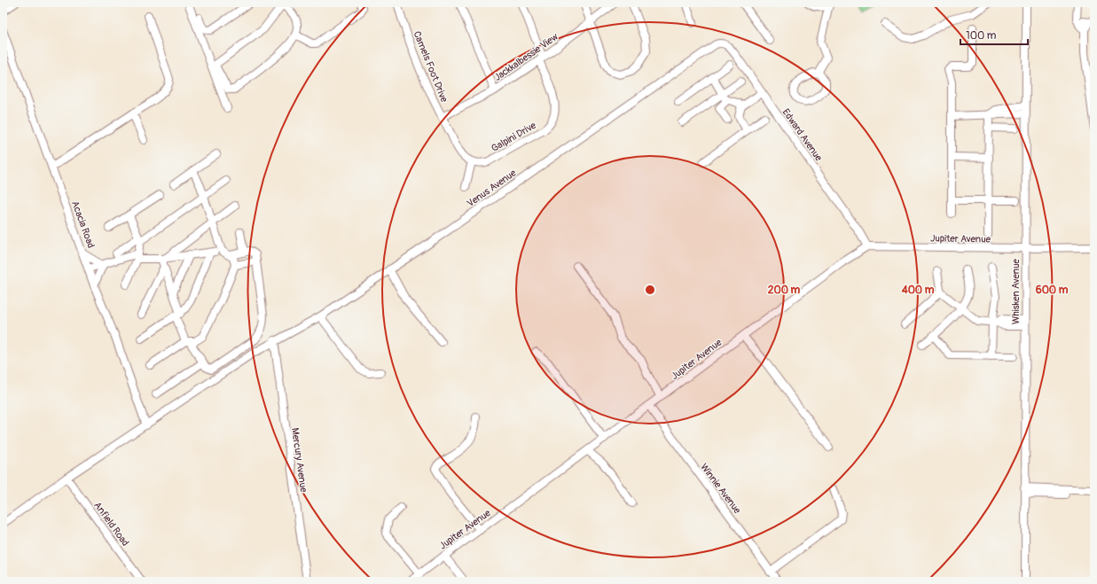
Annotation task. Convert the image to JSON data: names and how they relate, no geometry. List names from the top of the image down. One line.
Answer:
{"streets":{"street":["Jackkalbessie View","Camels Foot Drive","Edward Avenue","Galpini Drive","Venus Avenue","Acacia Road","Jupiter Avenue","Whisken Avenue","Mercury Avenue","Winnie Avenue","Anfield Road"]},"crossings":[["Jackkalbessie View","Camels Foot Drive"],["Jackkalbessie View","Galpini Drive"],["Edward Avenue","Venus Avenue"],["Edward Avenue","Jupiter Avenue"],["Venus Avenue","Acacia Road"],["Venus Avenue","Mercury Avenue"],["Venus Avenue","Anfield Road"],["Jupiter Avenue","Whisken Avenue"],["Jupiter Avenue","Winnie Avenue"]],"scale_bar":"100 m","rings":["200 m","400 m","600 m"]}
